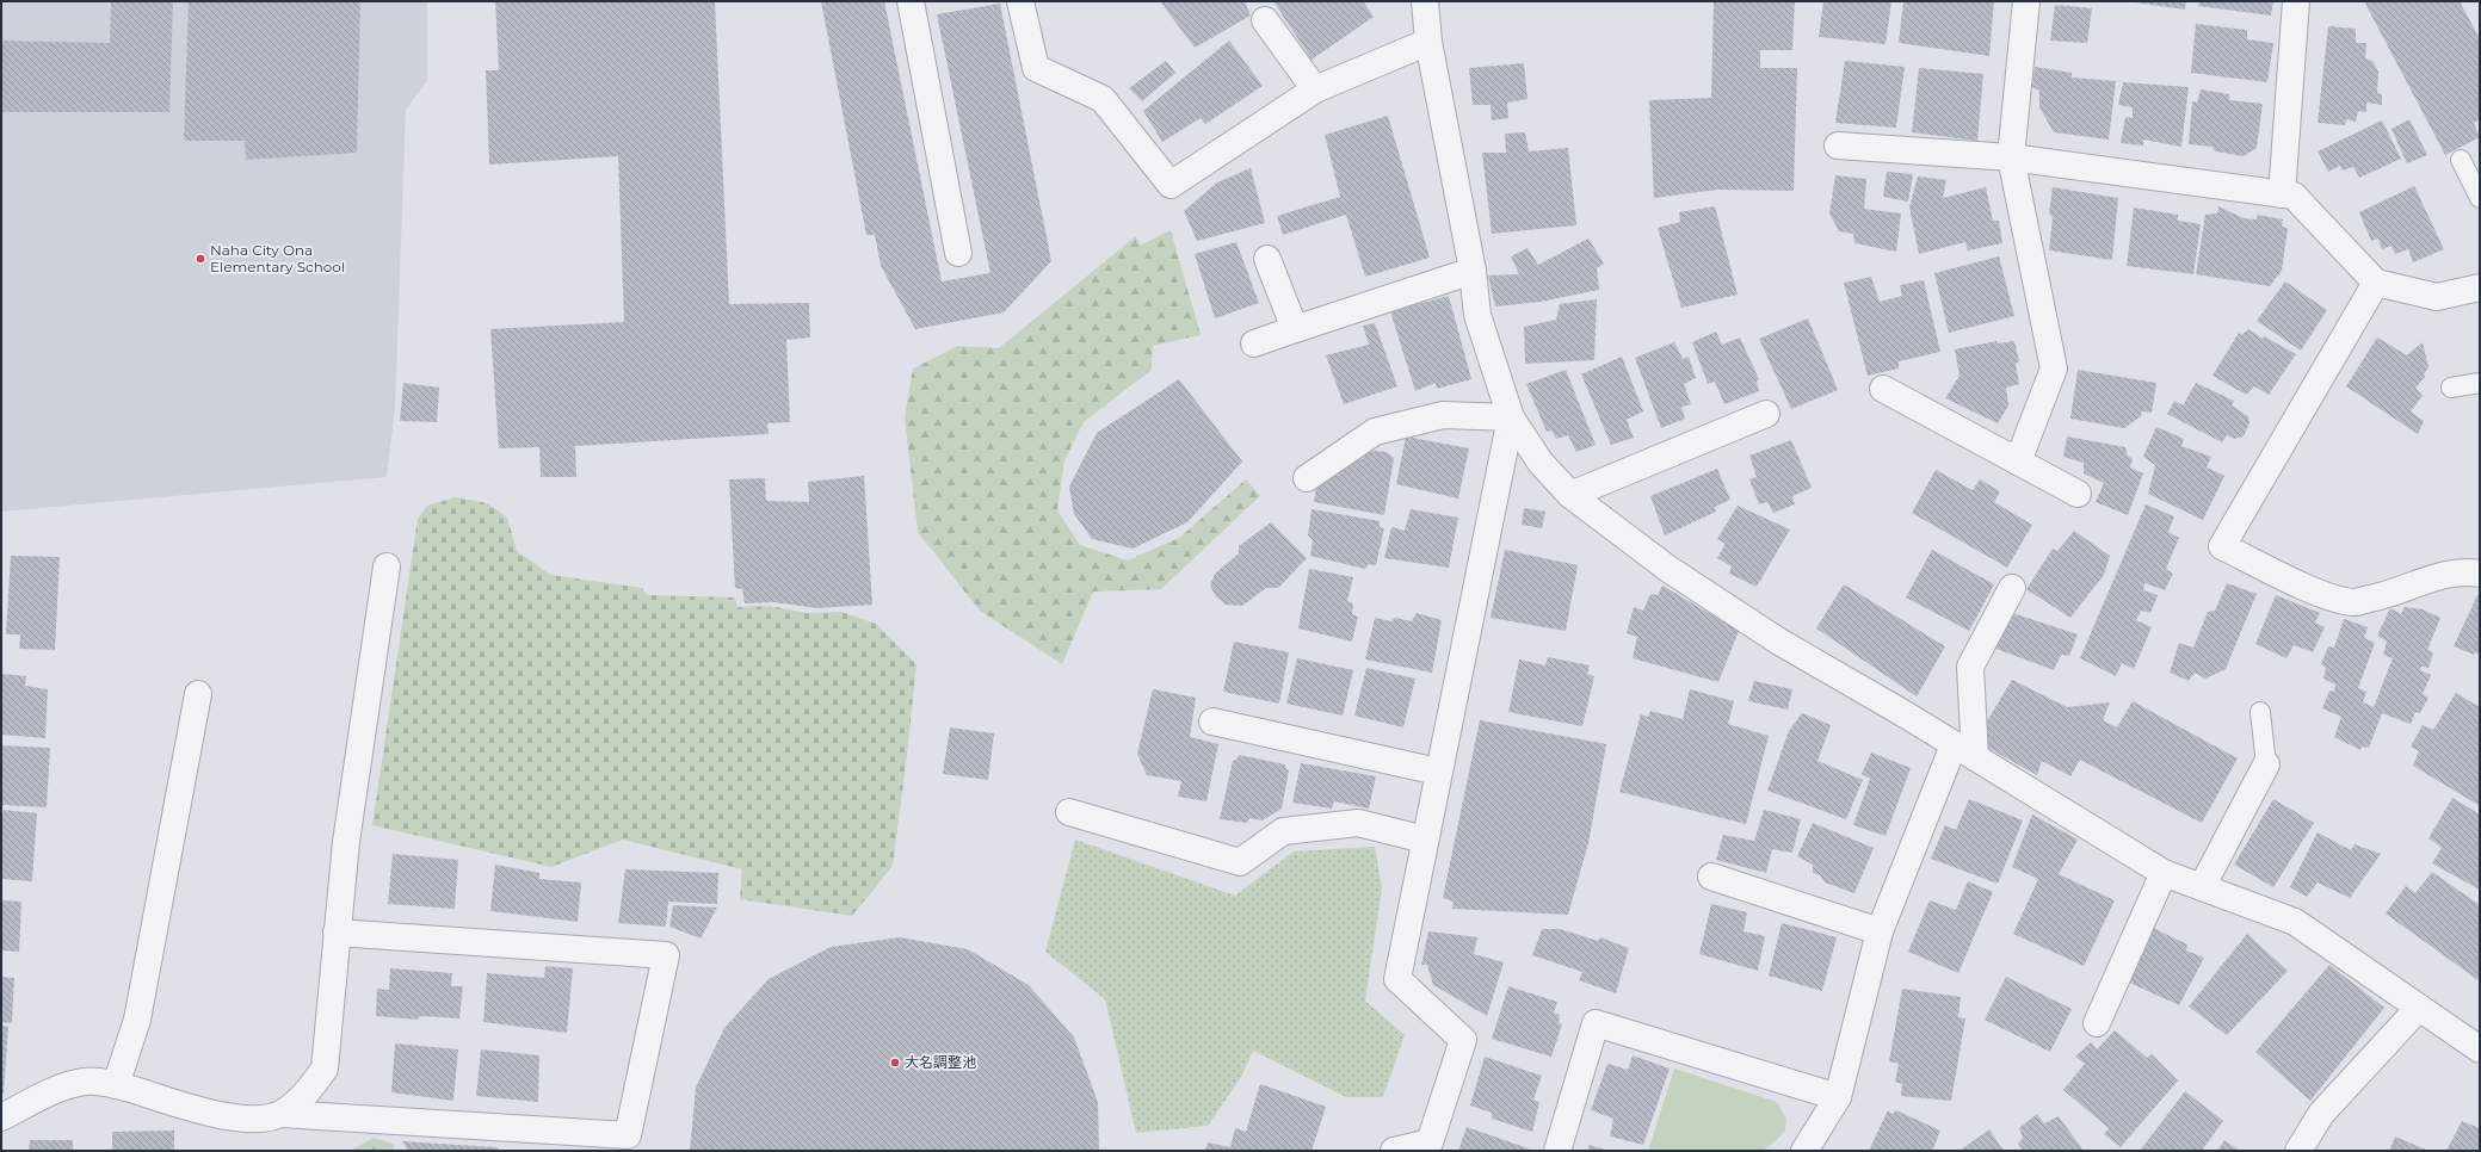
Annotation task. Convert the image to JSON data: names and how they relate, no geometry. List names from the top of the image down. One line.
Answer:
{"places":["Naha City Ona Elementary School","大名調整池"]}
